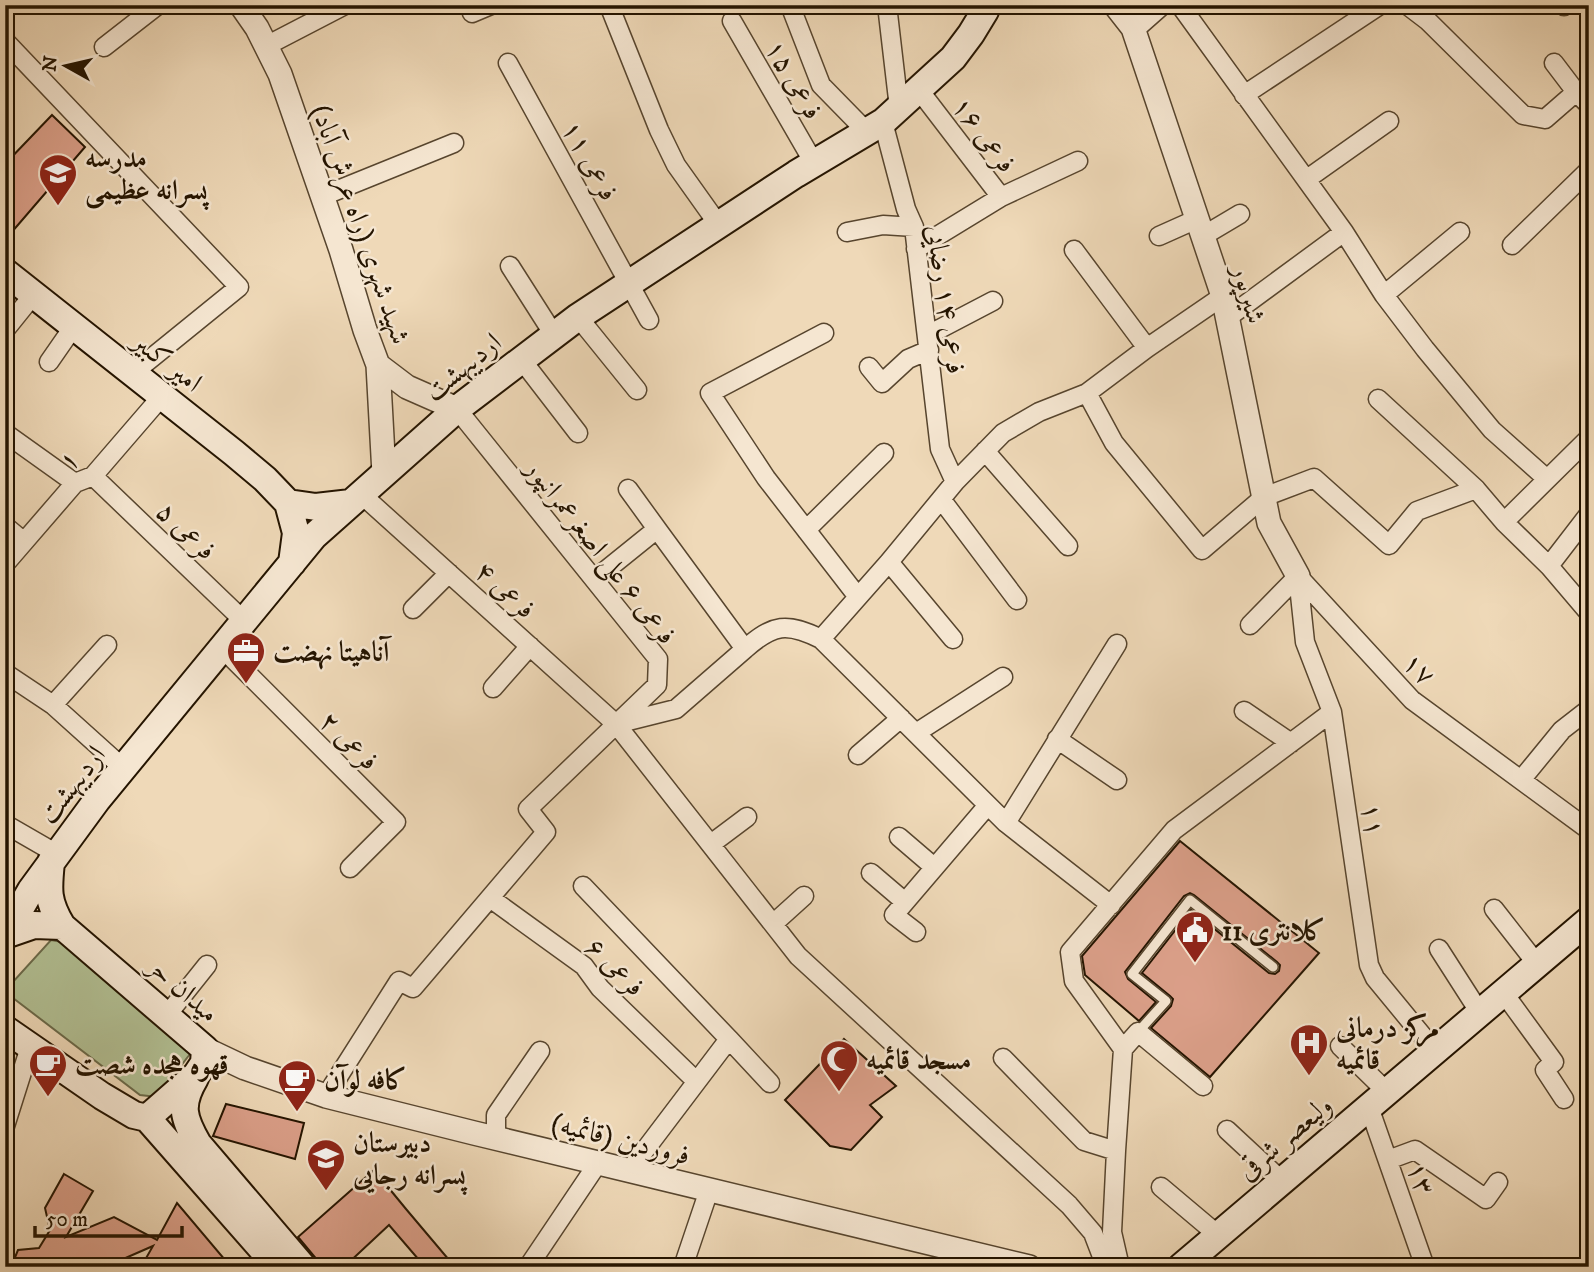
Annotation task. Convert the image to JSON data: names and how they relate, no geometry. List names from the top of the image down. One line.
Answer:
{"streets":{"main road":["امیر کبیر","اردیبهشت","میدان حر","ولیعصر شرقی"],"street":["فرعی ۱۵","فرعی ۱۶","فرعی ۱۱","شهید شهری (راه عرش آباد)","شیرپور","فرعی ۱۴ رضایی","۱","فرعی ۵","فرعی ۶ علی اصغرعمرانپور","فرعی ۴","۱۷","فرعی ۲","۱۱","فرعی ۶","فروردین (قائمیه)","۱۳"]},"crossings":[["فرعی ۱۵","اردیبهشت"],["فرعی ۱۶","فرعی ۱۴ رضایی"],["فرعی ۱۶","اردیبهشت"],["فرعی ۱۱","اردیبهشت"],["شهید شهری (راه عرش آباد)","اردیبهشت"],["شیرپور","۱۷"],["شیرپور","۱۱"],["فرعی ۱۴ رضایی","اردیبهشت"],["امیر کبیر","۱"],["اردیبهشت","فرعی ۵"],["اردیبهشت","فرعی ۶ علی اصغرعمرانپور"],["اردیبهشت","فرعی ۴"],["اردیبهشت","فرعی ۲"],["۱","فرعی ۵"],["فرعی ۶ علی اصغرعمرانپور","فرعی ۴"],["فرعی ۶ علی اصغرعمرانپور","فرعی ۶"],["۱۷","۱۱"],["۱۱","ولیعصر شرقی"],["میدان حر","فروردین (قائمیه)"],["ولیعصر شرقی","۱۳"]],"places":{"school or university":["مدرسه پسرانه عظیمی","دبیرستان پسرانه رجایی"],"office":["آناهیتا نهضت"],"public building":["کلانتری 11"],"hospital":["مرکز درمانی قائمیه"],"mosque":["مسجد قائمیه"],"cafe":["قهوه هجده شصت","کافه لوآن"]},"scale_bar":"50 m","north":"left"}
